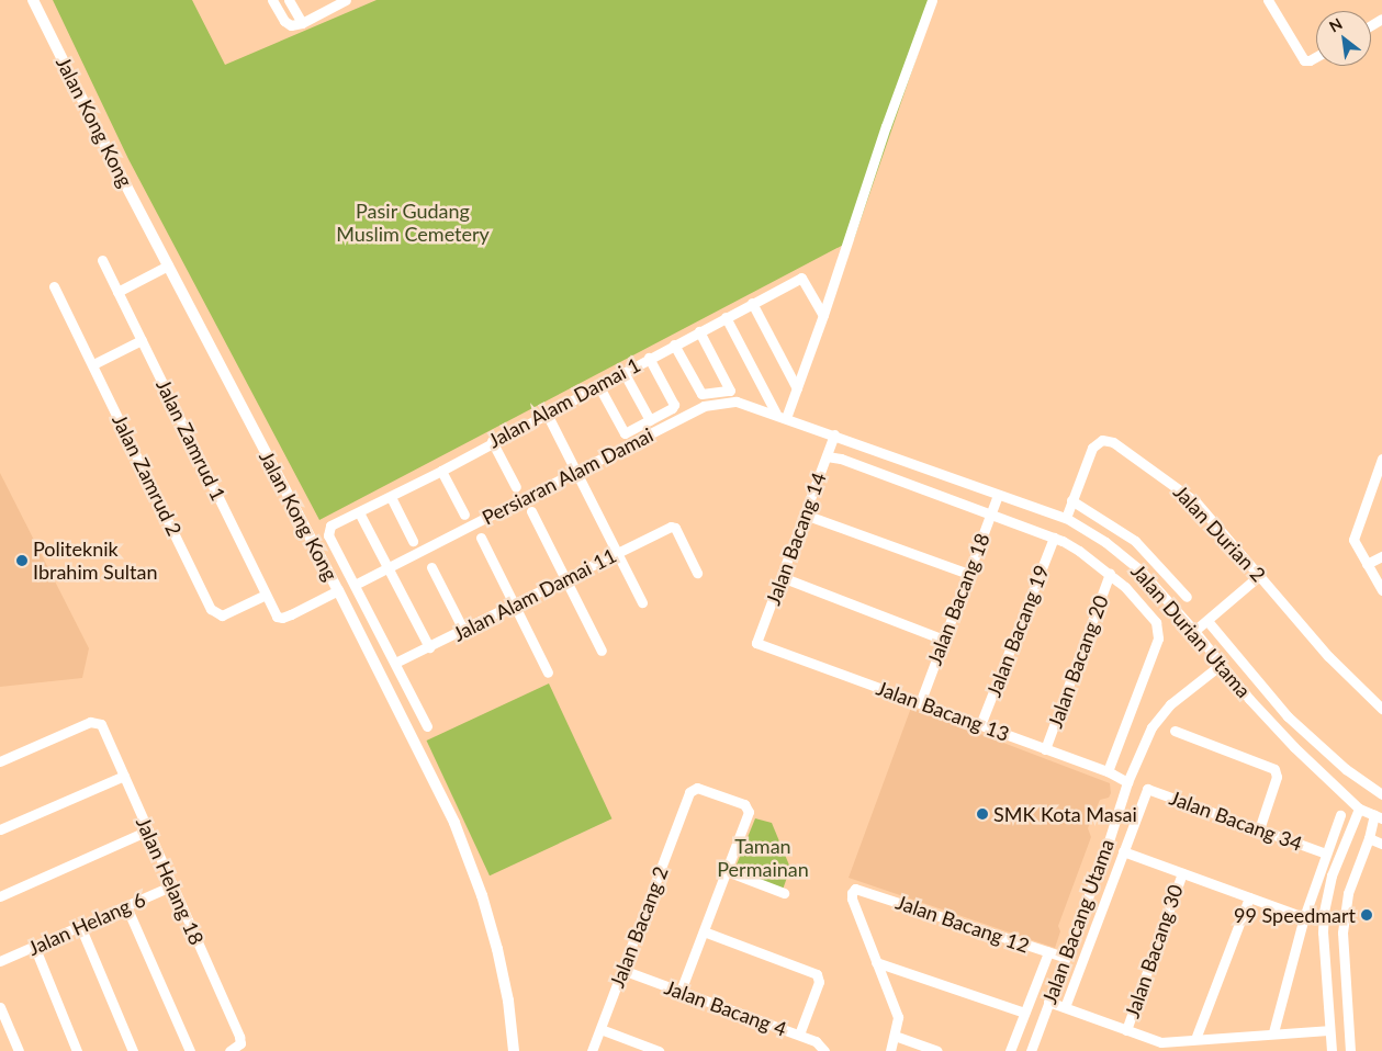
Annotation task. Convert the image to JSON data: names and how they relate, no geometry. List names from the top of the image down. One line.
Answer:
{"streets":{"main road":["Jalan Kong Kong"],"street":["Jalan Alam Damai 1","Jalan Zamrud 1","Jalan Zamrud 2","Persiaran Alam Damai","Jalan Durian 2","Jalan Bacang 14","Jalan Alam Damai 11","Jalan Bacang 18","Jalan Bacang 19","Jalan Durian Utama","Jalan Bacang 20","Jalan Bacang 13","Jalan Bacang 34","Jalan Helang 18","Jalan Bacang Utama","Jalan Helang 6","Jalan Bacang 12","Jalan Bacang 2","Jalan Bacang 30","Jalan Bacang 4"]},"crossings":[["Jalan Kong Kong","Jalan Zamrud 1"],["Jalan Alam Damai 1","Persiaran Alam Damai"],["Jalan Zamrud 1","Jalan Zamrud 2"],["Persiaran Alam Damai","Jalan Durian Utama"],["Jalan Durian 2","Jalan Durian Utama"],["Jalan Bacang 14","Jalan Durian Utama"],["Jalan Bacang 14","Jalan Bacang 13"],["Jalan Bacang 18","Jalan Durian Utama"],["Jalan Bacang 18","Jalan Bacang 13"],["Jalan Bacang 19","Jalan Bacang 13"],["Jalan Durian Utama","Jalan Bacang Utama"],["Jalan Bacang 20","Jalan Bacang 13"],["Jalan Bacang 13","Jalan Bacang Utama"],["Jalan Helang 18","Jalan Helang 6"],["Jalan Bacang Utama","Jalan Bacang 12"],["Jalan Bacang 2","Jalan Bacang 4"]],"parks":["Pasir Gudang Muslim Cemetery","Taman Permainan"],"places":["Politeknik Ibrahim Sultan","SMK Kota Masai","99 Speedmart"],"north":"top left"}
